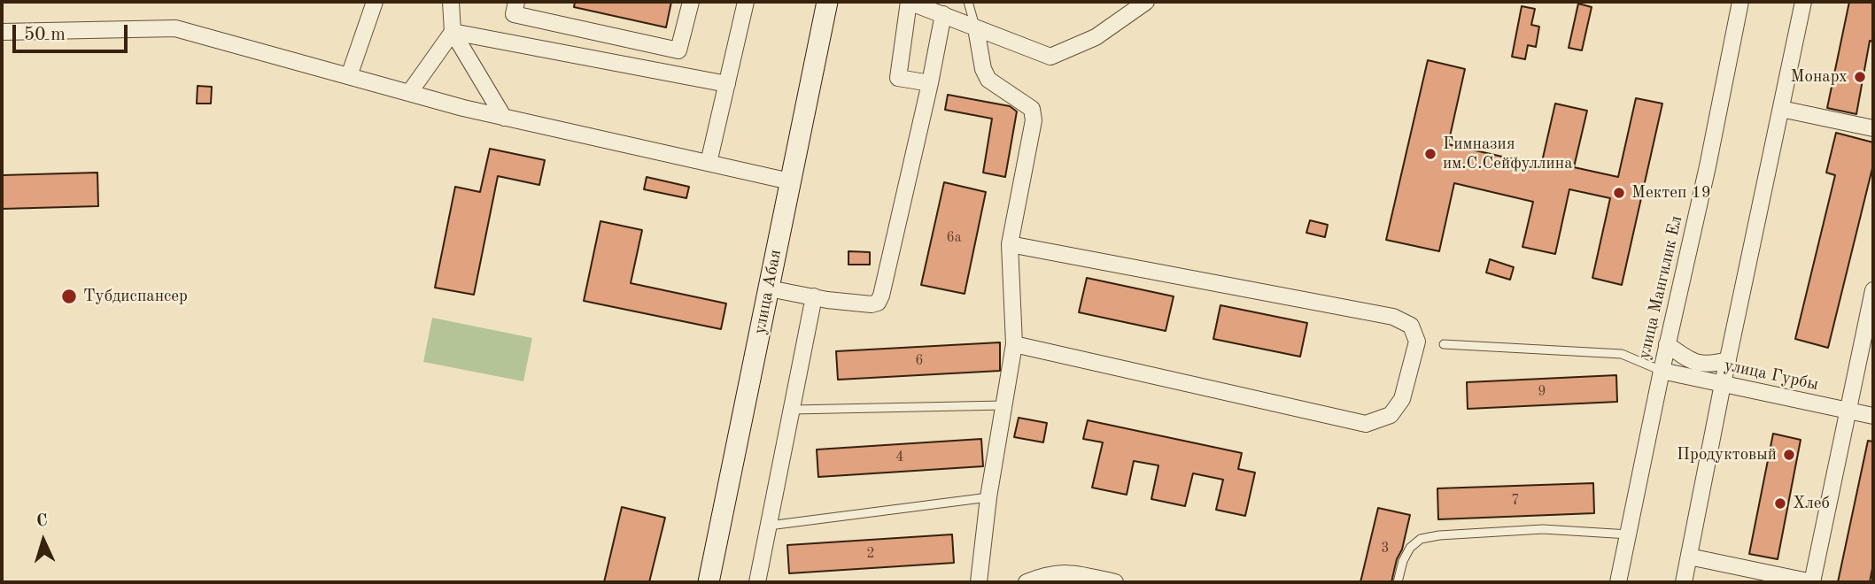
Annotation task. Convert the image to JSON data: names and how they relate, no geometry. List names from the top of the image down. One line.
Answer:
{"streets":{"street":["улица Мангилик Ел","улица Абая","улица Гурбы"]},"crossings":[["улица Мангилик Ел","улица Гурбы"]],"places":["Монарх","Гимназия им.С.Сейфуллина","Мектеп 19","Тубдиспансер","Продуктовый","Хлеб"],"house_numbers":["6а","6","9","4","7","3","2"],"scale_bar":"50 m","north":"top"}
